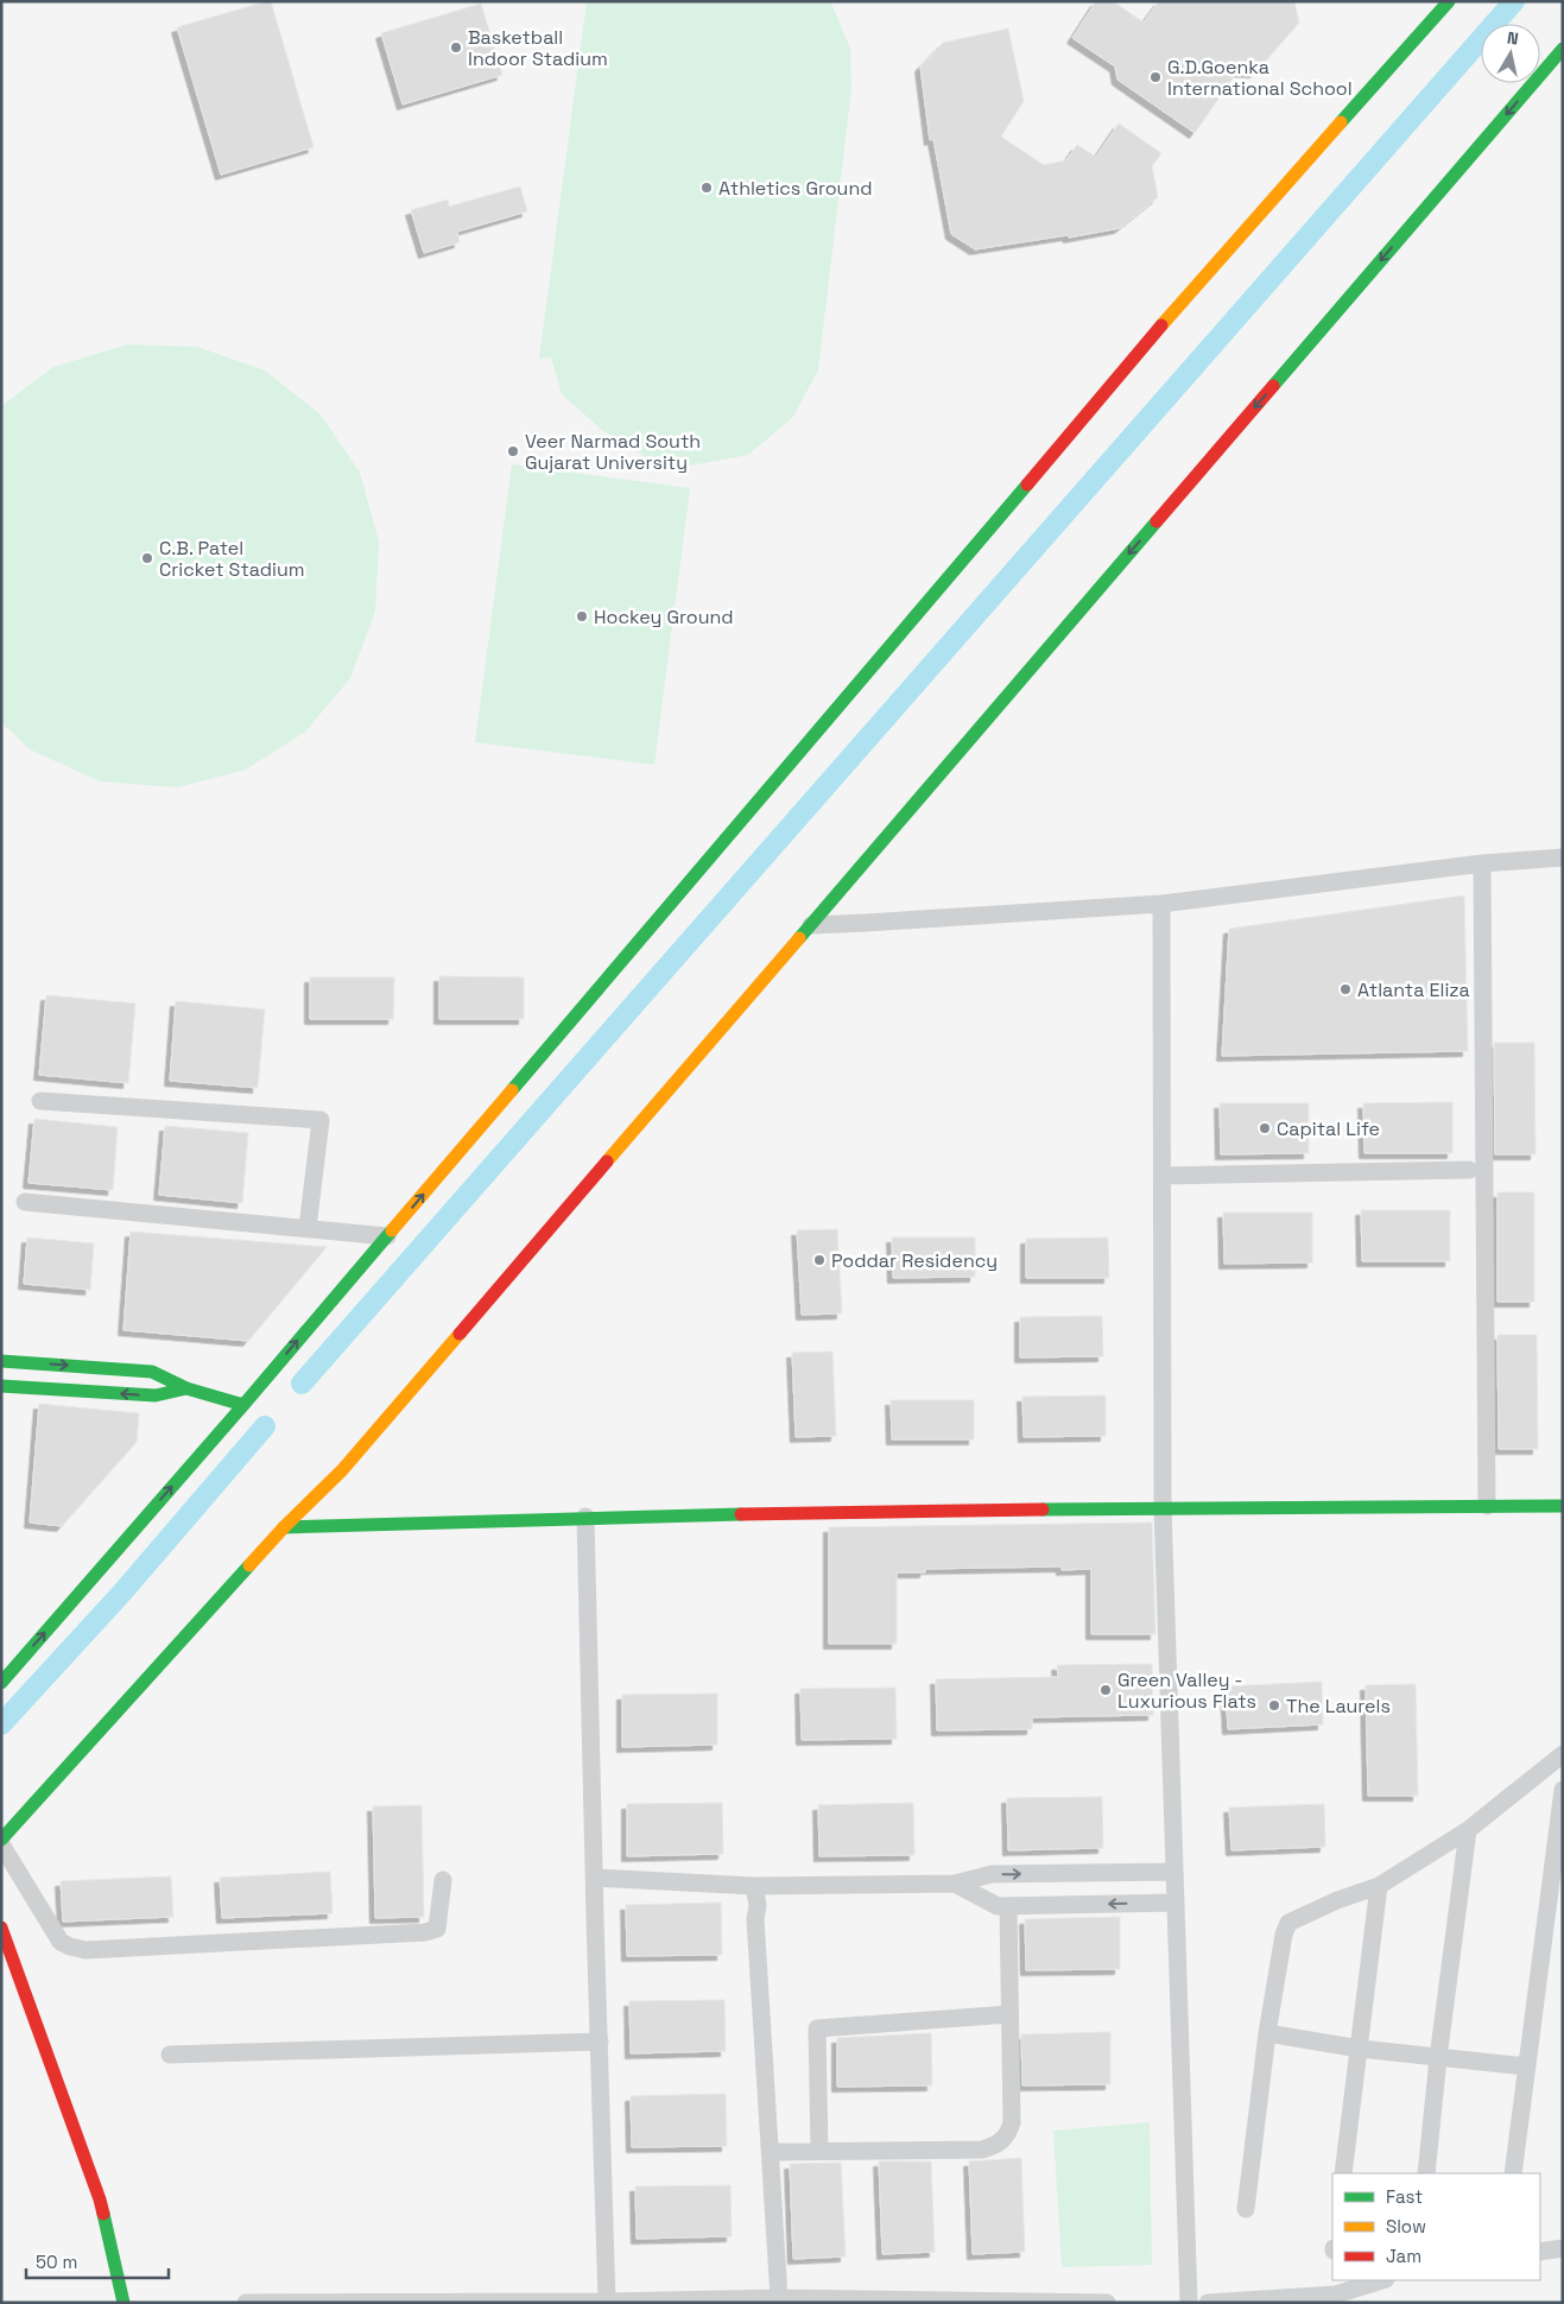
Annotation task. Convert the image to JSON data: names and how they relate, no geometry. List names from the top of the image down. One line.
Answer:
{"places":["Basketball Indoor Stadium","G.D.Goenka International School","Athletics Ground","Veer Narmad South Gujarat University","C.B. Patel Cricket Stadium","Hockey Ground","Atlanta Eliza","Capital Life","Poddar Residency","Green Valley - Luxurious Flats","The Laurels"],"legend":["Fast","Slow","Jam"],"scale_bar":"50 m","north":"top"}
